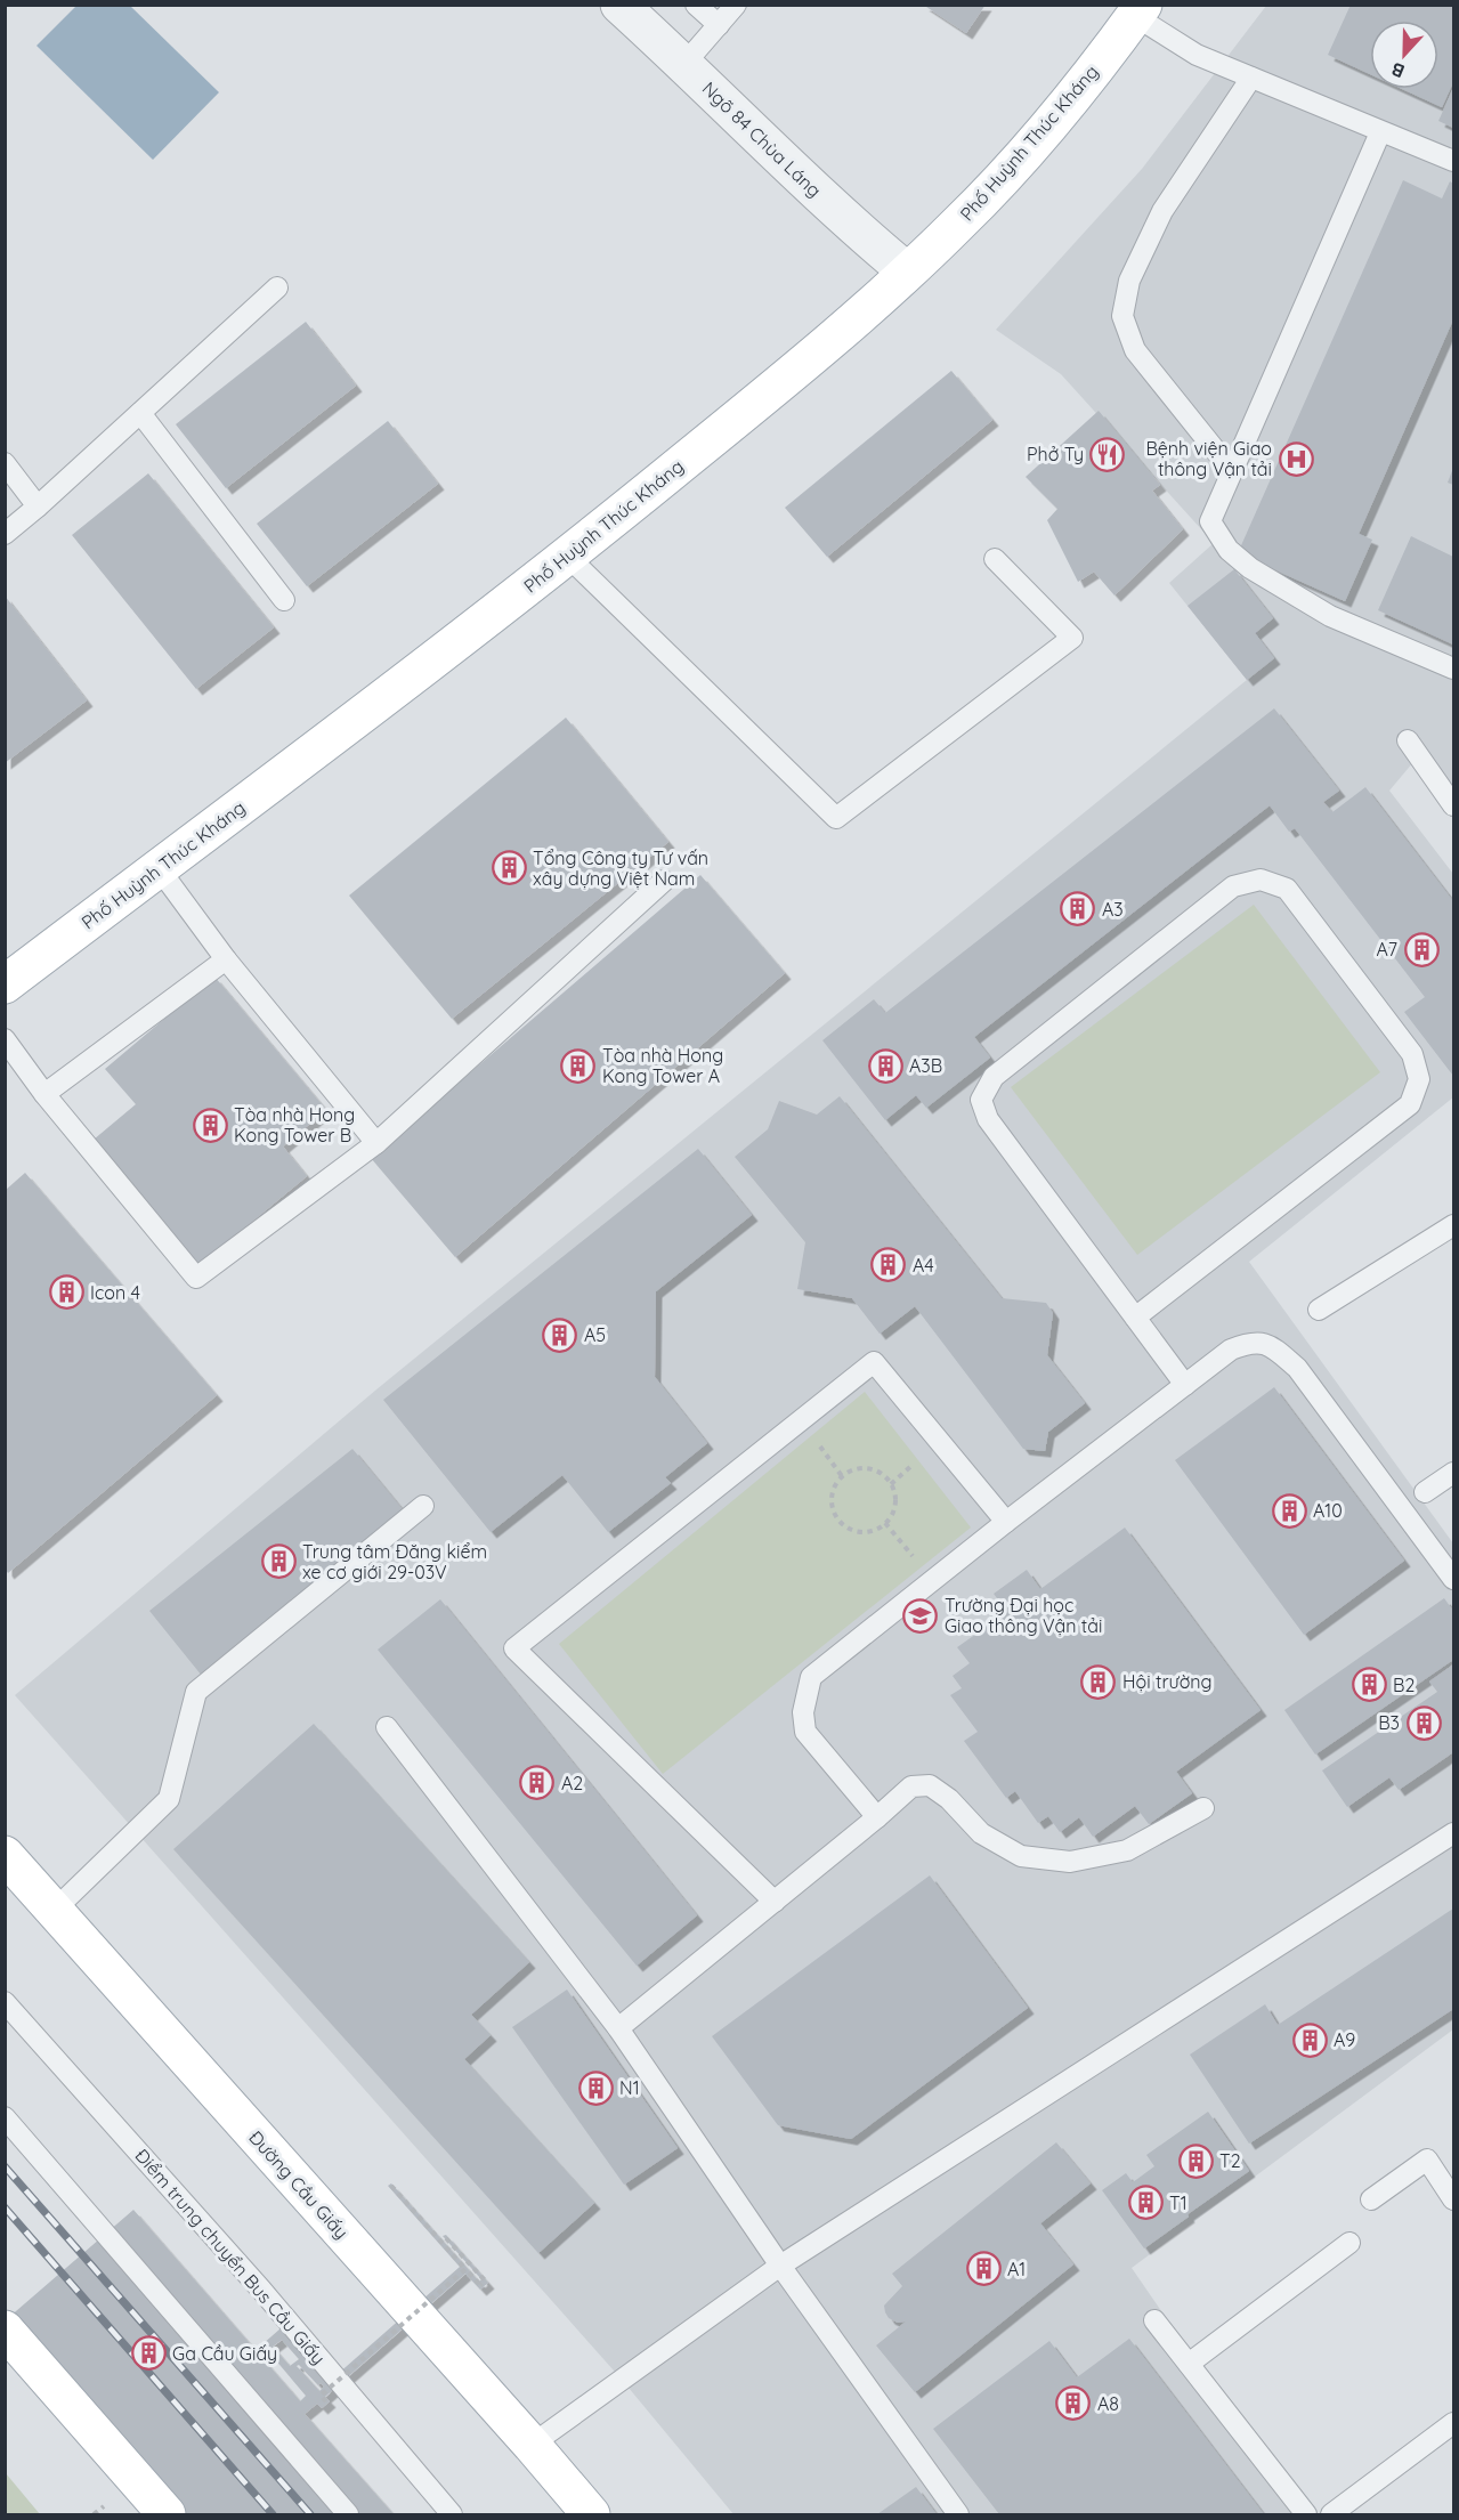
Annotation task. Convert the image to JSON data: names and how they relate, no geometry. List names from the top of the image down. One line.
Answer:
{"streets":{"main road":["Phố Huỳnh Thúc Kháng","Đường Cầu Giấy"],"street":["Ngõ 84 Chùa Láng"],"lane":["Điểm trung chuyển Bus Cầu Giấy"]},"crossings":[["Ngõ 84 Chùa Láng","Phố Huỳnh Thúc Kháng"]],"places":{"restaurant":["Phở Ty"],"hospital":["Bệnh viện Giao thông Vận tải"],"building":["Tổng Công ty Tư vấn xây dựng Việt Nam","A3","A7","Tòa nhà Hong Kong Tower A","A3B","Tòa nhà Hong Kong Tower B","A4","Icon 4","A5","A10","Trung tâm Đăng kiểm xe cơ giới 29-03V","Hội trường","B2","B3","A2","A9","N1","T2","T1","A1","Ga Cầu Giấy","A8"],"school or university":["Trường Đại học Giao thông Vận tải"]},"north":"bottom"}
